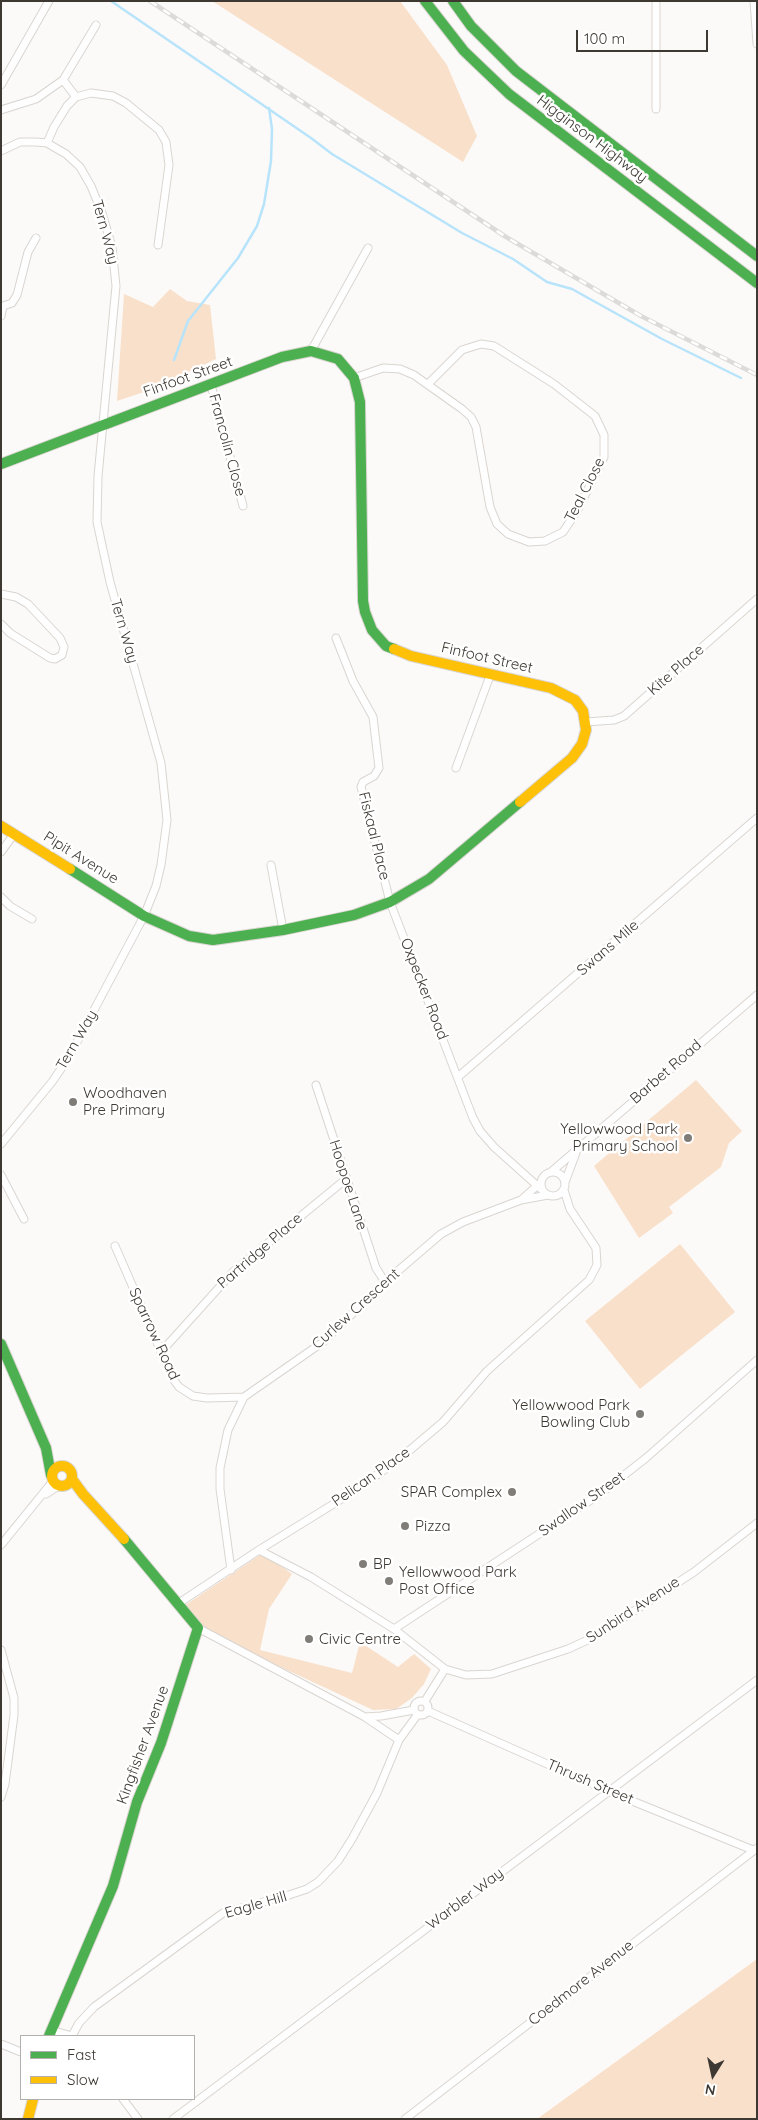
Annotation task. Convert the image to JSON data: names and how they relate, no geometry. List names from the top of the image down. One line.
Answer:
{"streets":{"main road":["Higginson Highway","Finfoot Street","Pipit Avenue","Kingfisher Avenue"],"street":["Tern Way","Francolin Close","Teal Close","Kite Place","Fiskaal Place","Swans Mile","Oxpecker Road","Barbet Road","Hoopoe Lane","Partridge Place","Curlew Crescent","Sparrow Road","Pelican Place","Swallow Street","Sunbird Avenue","Thrush Street","Warbler Way","Eagle Hill","Coedmore Avenue"]},"crossings":[["Tern Way","Finfoot Street"],["Tern Way","Pipit Avenue"],["Finfoot Street","Francolin Close"],["Finfoot Street","Teal Close"],["Finfoot Street","Kite Place"],["Fiskaal Place","Oxpecker Road"],["Swans Mile","Oxpecker Road"],["Oxpecker Road","Barbet Road"],["Oxpecker Road","Curlew Crescent"],["Barbet Road","Curlew Crescent"],["Hoopoe Lane","Partridge Place"],["Hoopoe Lane","Curlew Crescent"],["Partridge Place","Sparrow Road"],["Curlew Crescent","Sparrow Road"],["Curlew Crescent","Pelican Place"],["Thrush Street","Warbler Way"],["Thrush Street","Coedmore Avenue"]],"places":["Woodhaven Pre Primary","Yellowwood Park Primary School","Yellowwood Park Bowling Club","SPAR Complex","Pizza","BP","Yellowwood Park Post Office","Civic Centre"],"legend":["Fast","Slow"],"scale_bar":"100 m","north":"bottom"}
